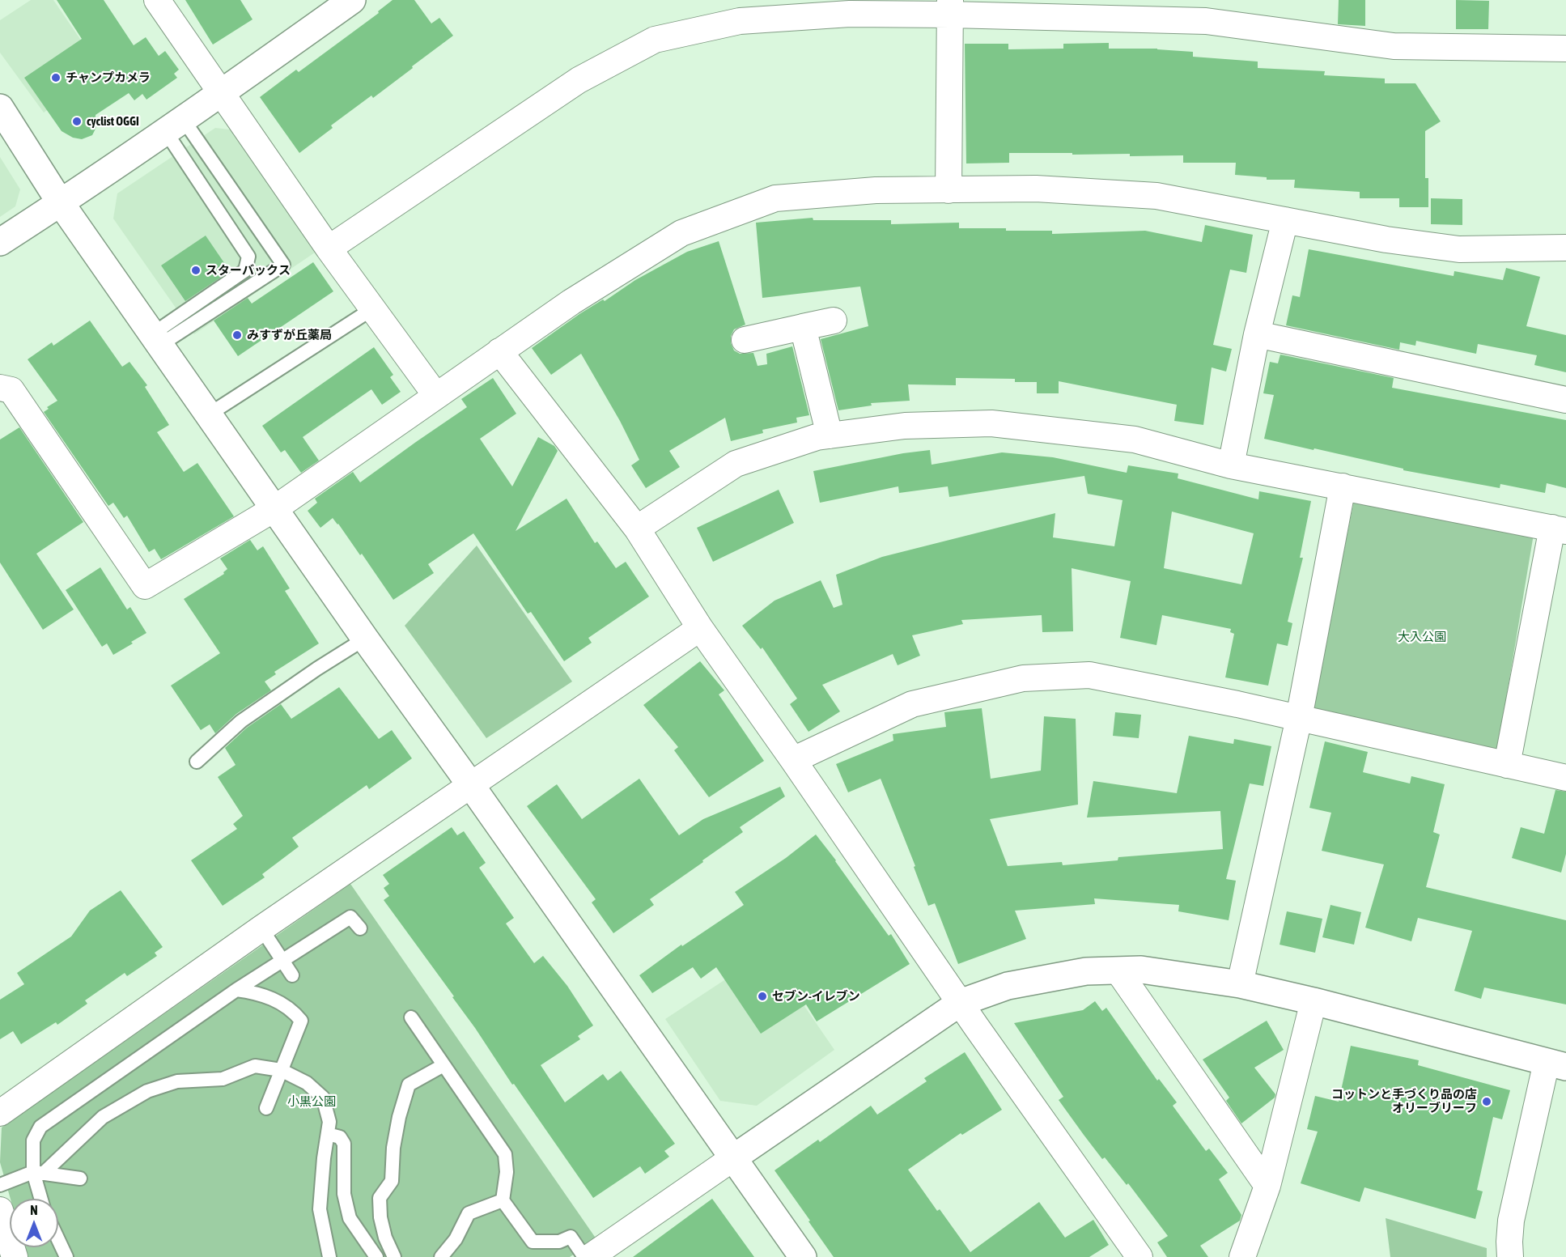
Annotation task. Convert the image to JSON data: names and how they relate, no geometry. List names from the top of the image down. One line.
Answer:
{"parks":["大入公園","小黒公園"],"places":["チャンプカメラ","cyclist OGGI","スターバックス","みすずが丘薬局","セブン-イレブン","コットンと手づくり品の店 オリーブリーフ"],"north":"top"}
